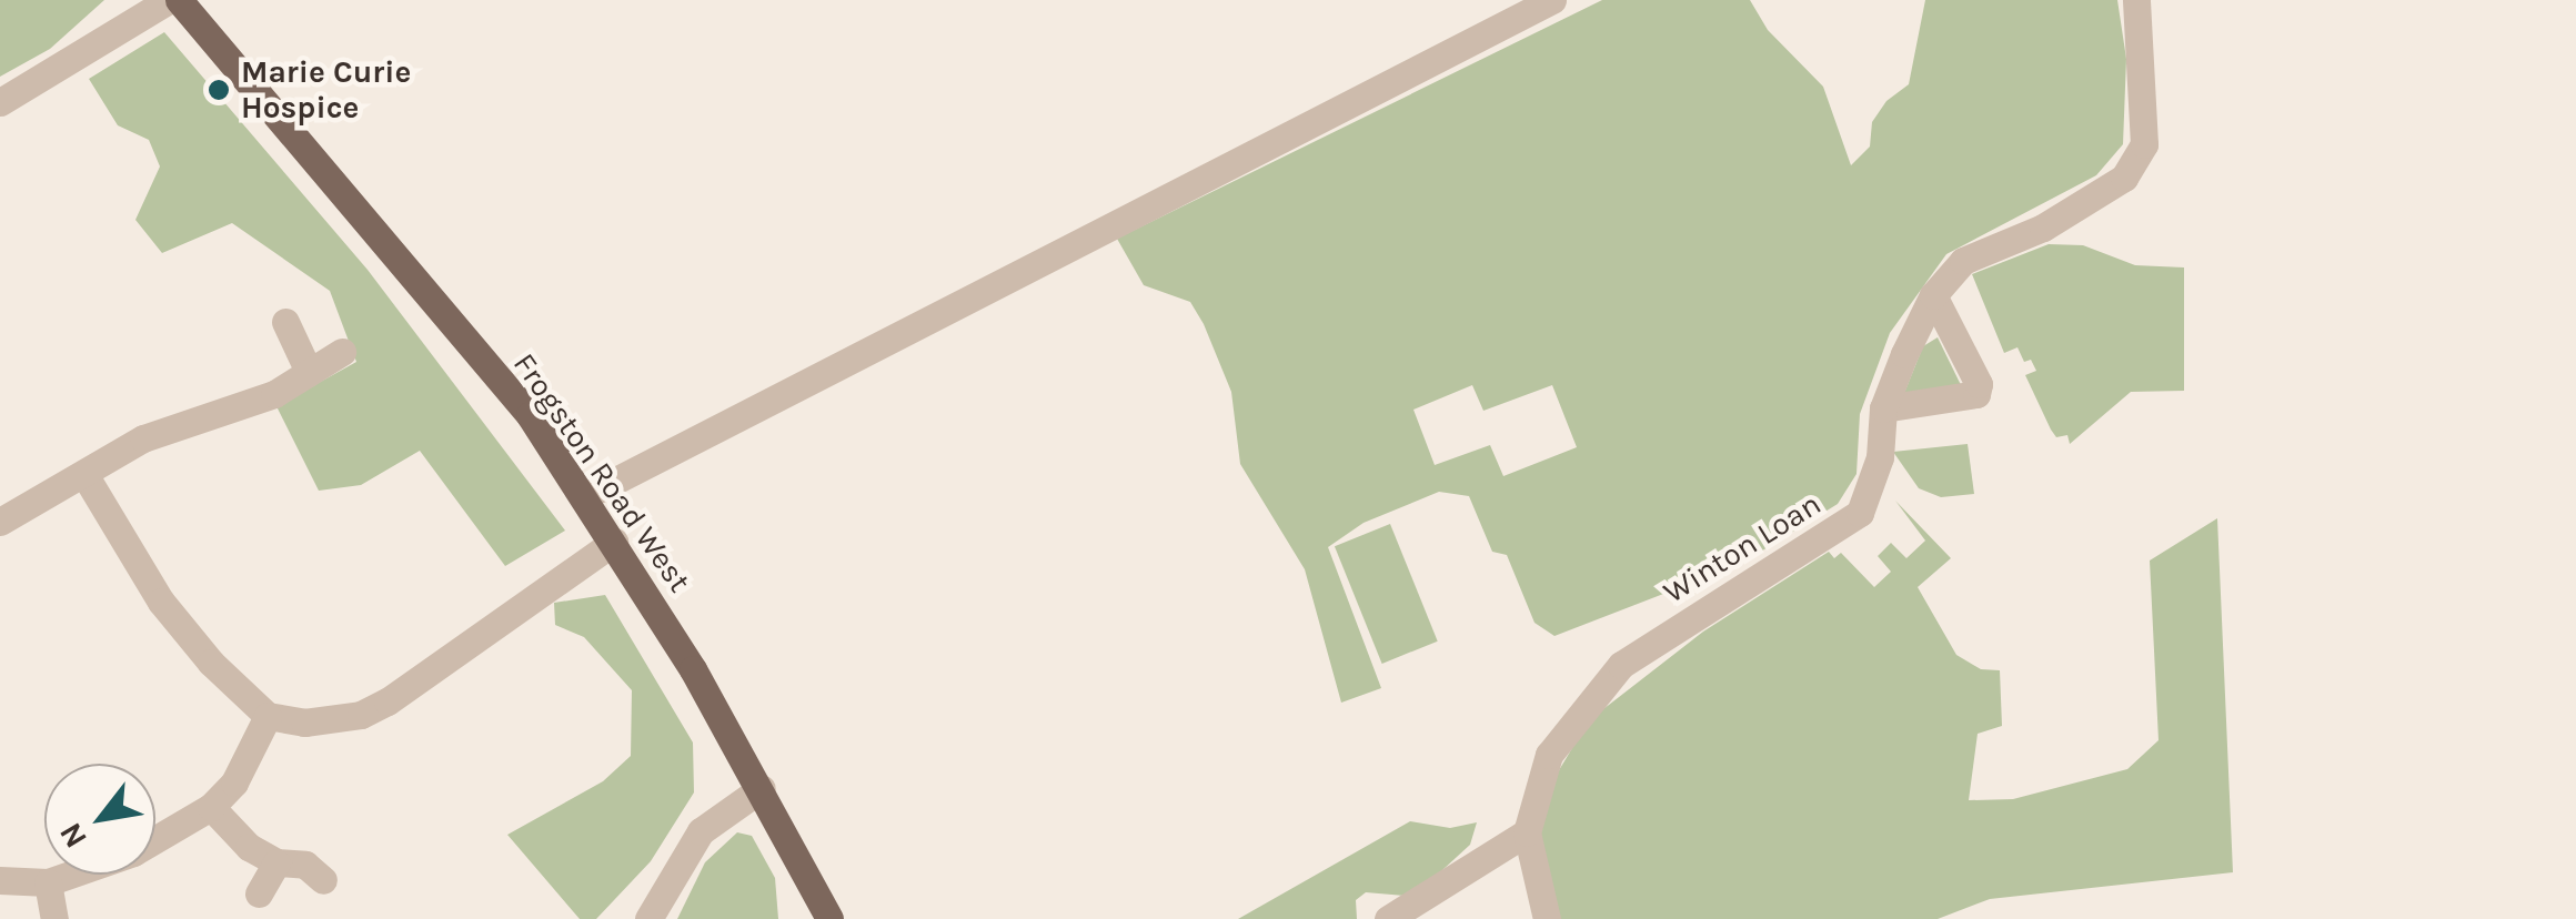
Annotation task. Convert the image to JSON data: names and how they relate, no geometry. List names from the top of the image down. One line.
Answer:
{"streets":{"main road":["Frogston Road West"],"street":["Winton Loan"]},"places":["Marie Curie Hospice"],"north":"bottom left"}
